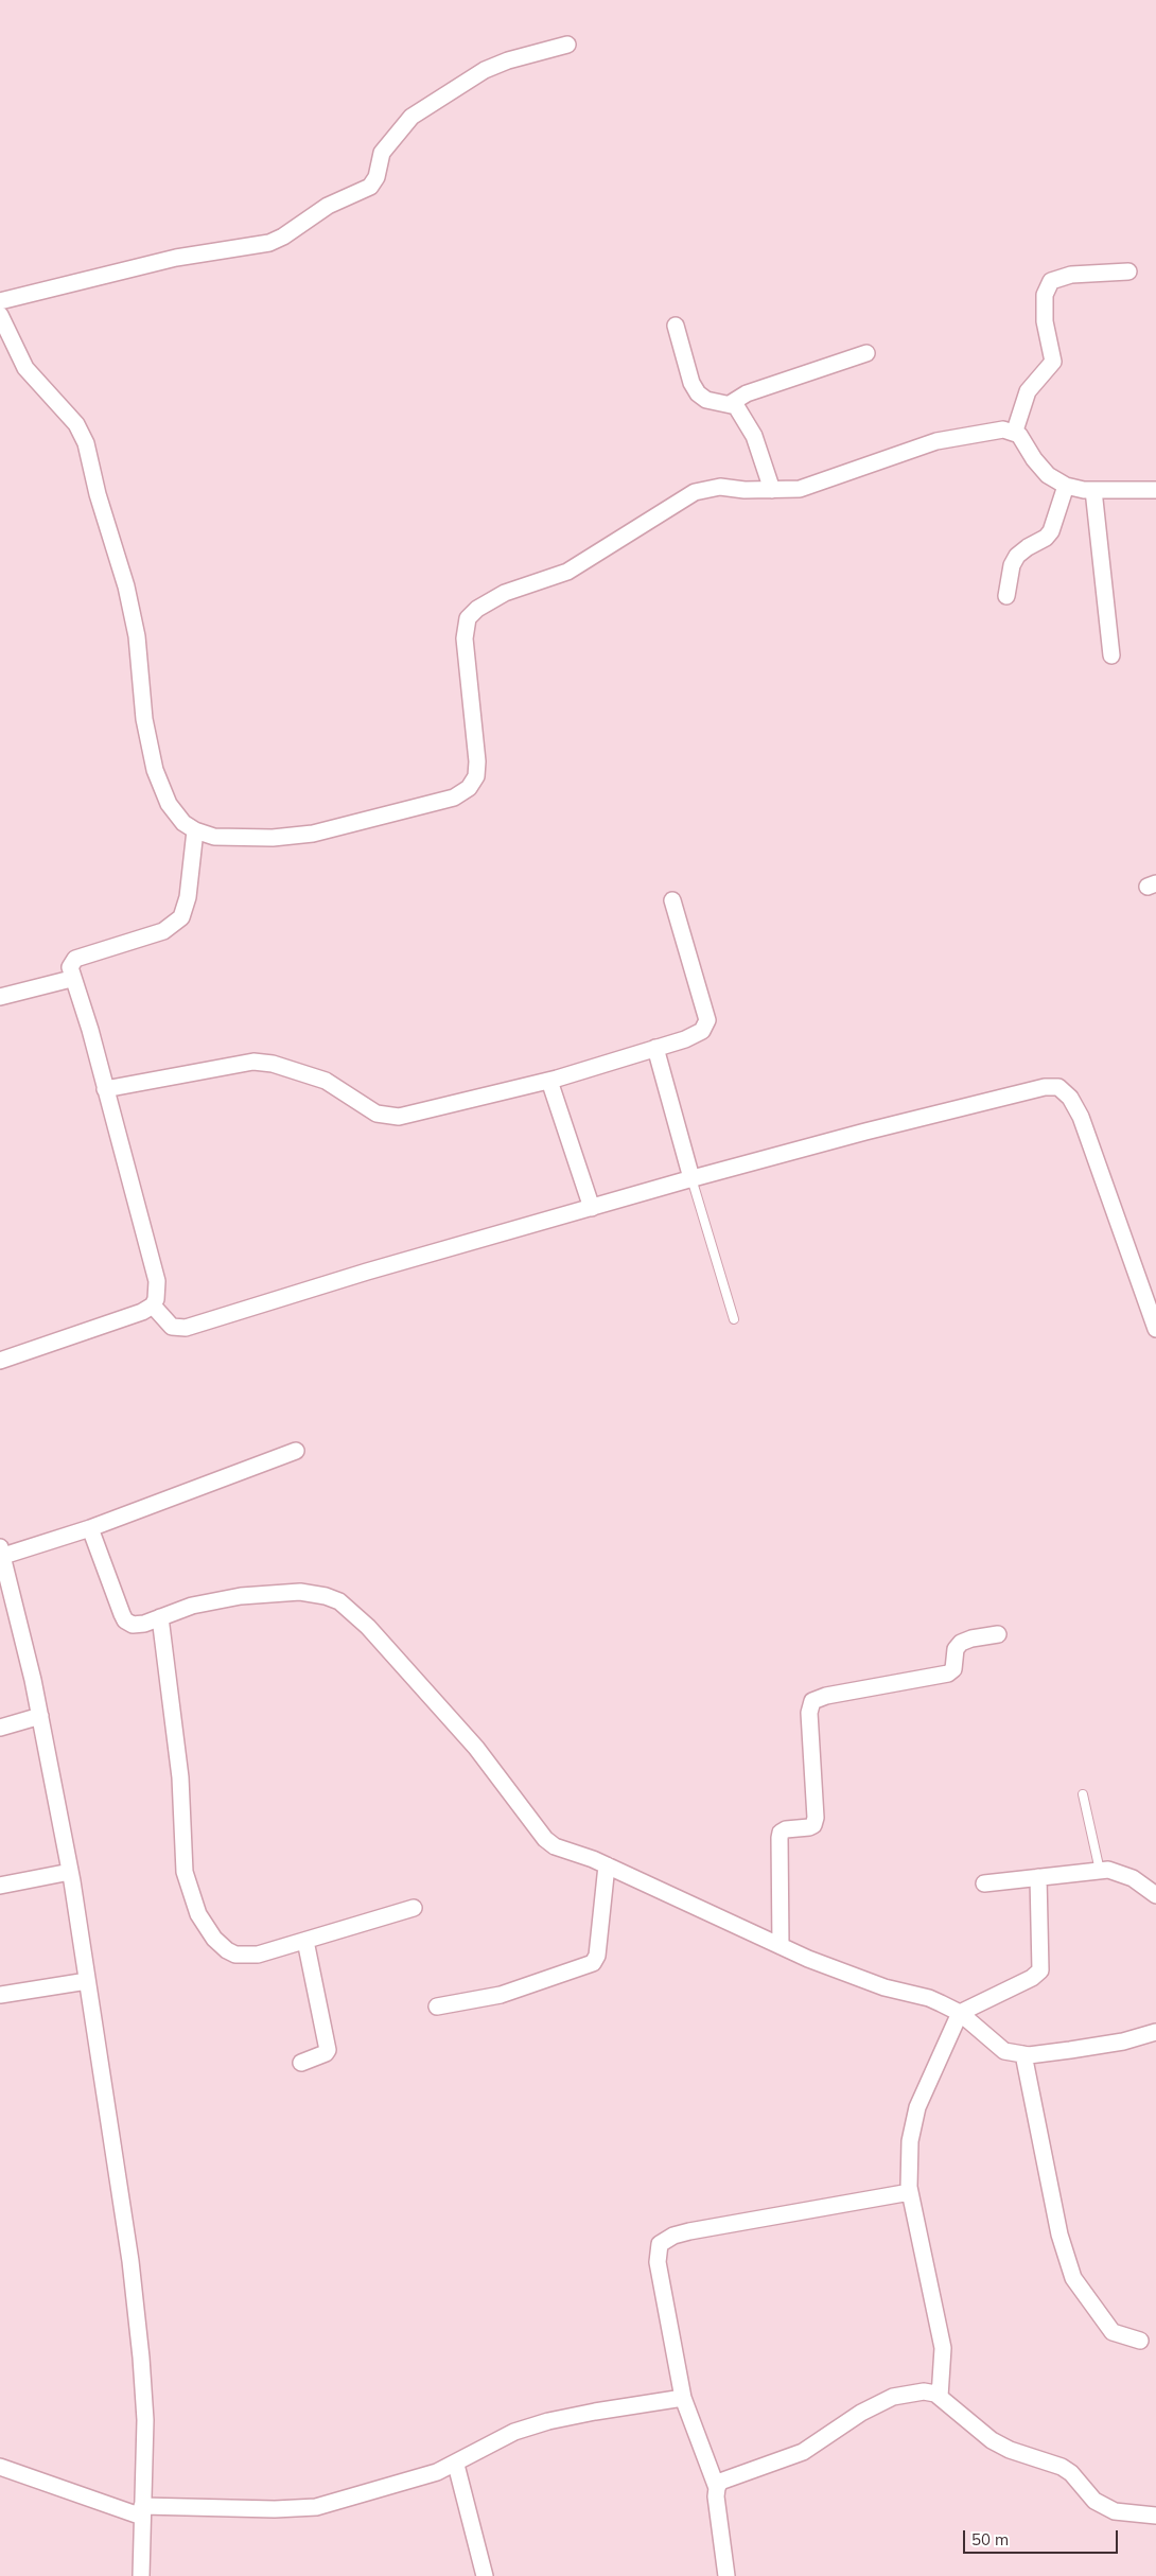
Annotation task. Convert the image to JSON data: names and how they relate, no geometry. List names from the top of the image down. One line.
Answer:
{"scale_bar":"50 m"}
